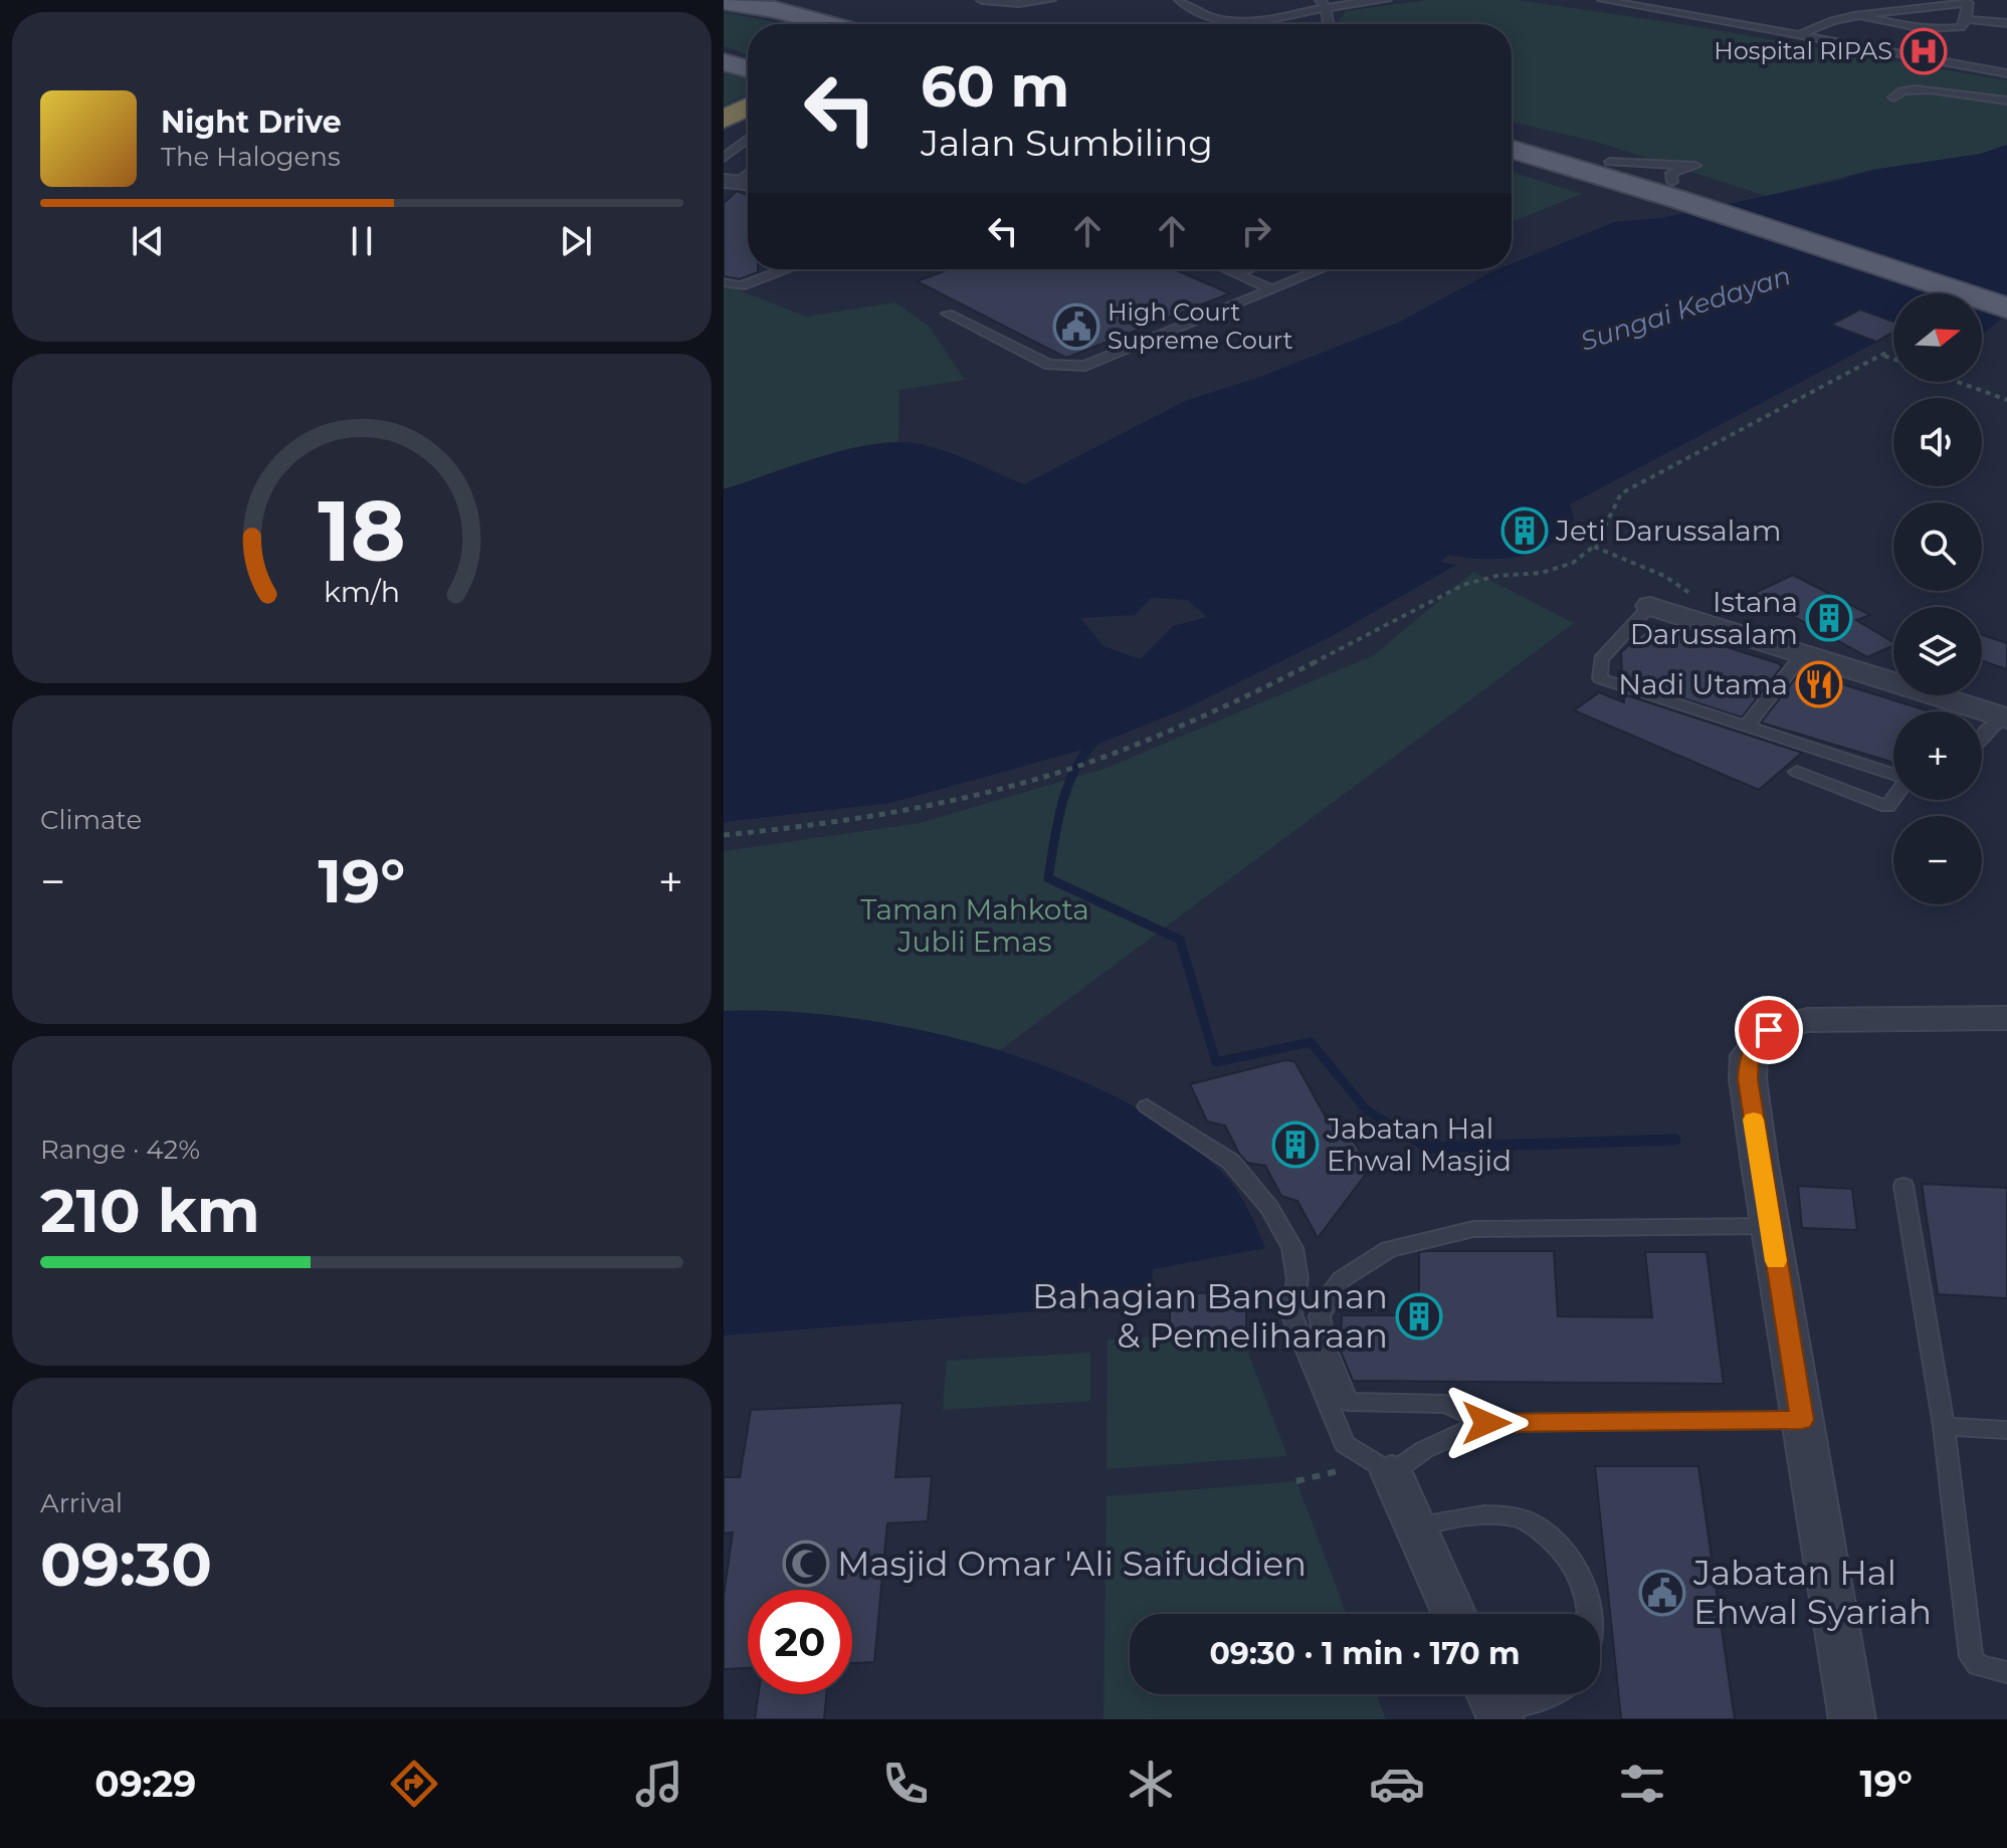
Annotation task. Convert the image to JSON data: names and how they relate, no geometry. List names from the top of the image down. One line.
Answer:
{"water":["Sungai Kedayan"],"parks":["Taman Mahkota Jubli Emas"],"places":{"hospital":["Hospital RIPAS"],"public building":["High Court Supreme Court","Jabatan Hal Ehwal Syariah"],"building":["Jeti Darussalam","Istana Darussalam","Jabatan Hal Ehwal Masjid","Bahagian Bangunan & Pemeliharaan"],"restaurant":["Nadi Utama"],"mosque":["Masjid Omar 'Ali Saifuddien"]},"north":"right","page":{"turn":["60 m","Jalan Sumbiling"],"song":["Night Drive","The Halogens"],"map_buttons":["+","−"],"tile":["Climate",["Range · 42%","210 km"],["Arrival","09:30"]],"heat":["−","19°","+"],"limit":"20","trip":"09:30 · 1 min · 170 m","tabs":["09:29","19°"],"gauge":["18","km/h"]}}
